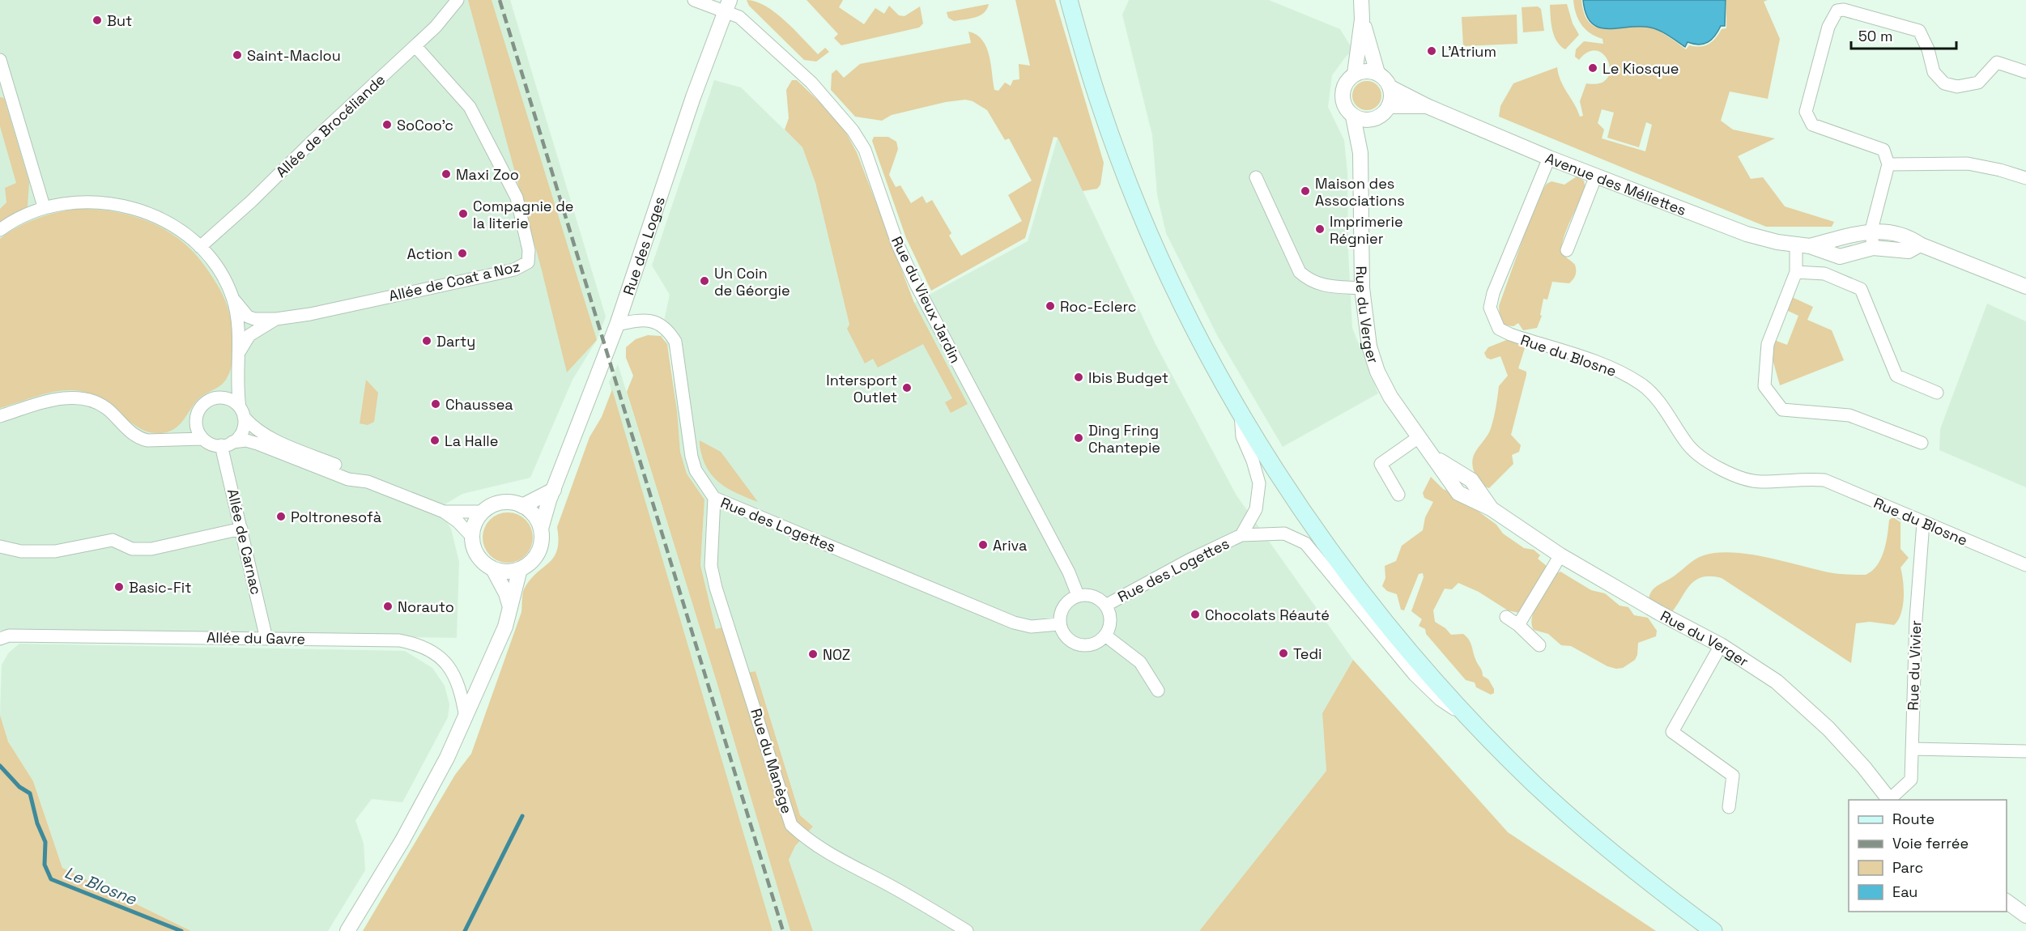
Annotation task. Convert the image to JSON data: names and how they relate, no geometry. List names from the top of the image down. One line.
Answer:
{"streets":{"street":["Allée de Brocéliande","Avenue des Méliettes","Rue des Loges","Allée de Coat a Noz","Rue du Vieux Jardin","Rue du Verger","Rue du Blosne","Rue des Logettes","Allée de Carnac","Allée du Gavre","Rue du Vivier","Rue du Manège"]},"crossings":[["Allée de Brocéliande","Allée de Coat a Noz"],["Avenue des Méliettes","Rue du Verger"],["Avenue des Méliettes","Rue du Blosne"],["Rue des Loges","Rue du Vieux Jardin"],["Rue des Loges","Rue des Logettes"],["Rue du Vieux Jardin","Rue des Logettes"],["Rue du Verger","Rue du Vivier"],["Rue du Blosne","Rue du Vivier"],["Rue des Logettes","Rue du Manège"],["Allée de Carnac","Allée du Gavre"]],"water":["Le Blosne"],"places":["But","L'Atrium","Saint-Maclou","Le Kiosque","SoCoo'c","Maxi Zoo","Maison des Associations","Compagnie de la literie","Imprimerie Régnier","Action","Un Coin de Géorgie","Roc-Eclerc","Darty","Ibis Budget","Intersport Outlet","Chaussea","Ding Fring Chantepie","La Halle","Poltronesofà","Ariva","Basic-Fit","Norauto","Chocolats Réauté","Tedi","NOZ"],"legend":["Route","Voie ferrée","Parc","Eau"],"scale_bar":"50 m"}
